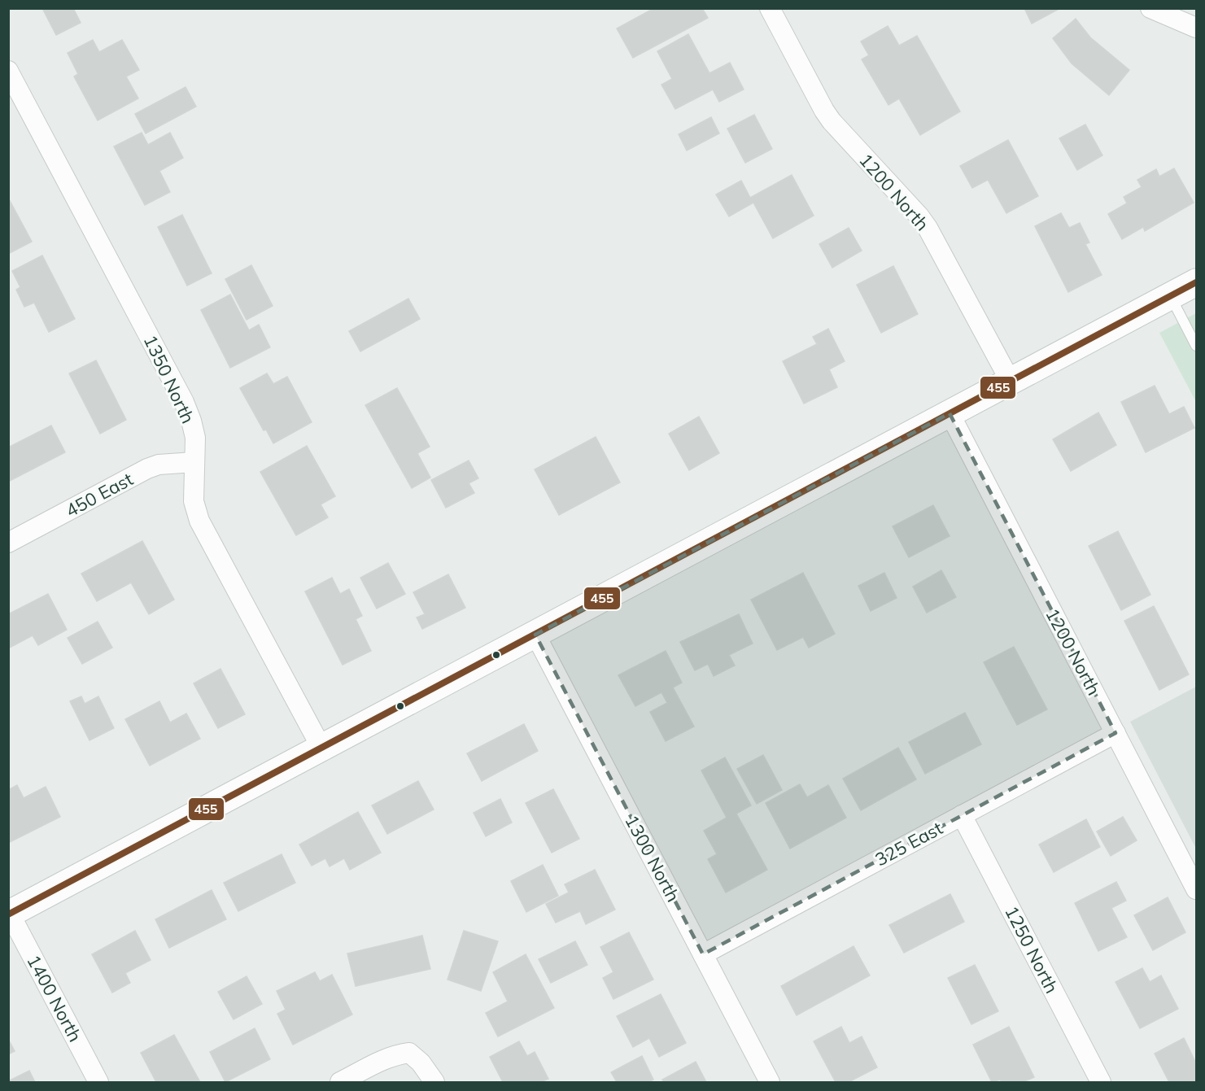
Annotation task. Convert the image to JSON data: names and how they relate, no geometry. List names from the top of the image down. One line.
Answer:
{"streets":{"street":["1200 North","1350 North","450 East","325 East","1300 North","1250 North","1400 North"]},"crossings":[["1200 North","325 East"],["1350 North","450 East"],["325 East","1300 North"],["325 East","1250 North"]],"lines":["transit line 455"]}
